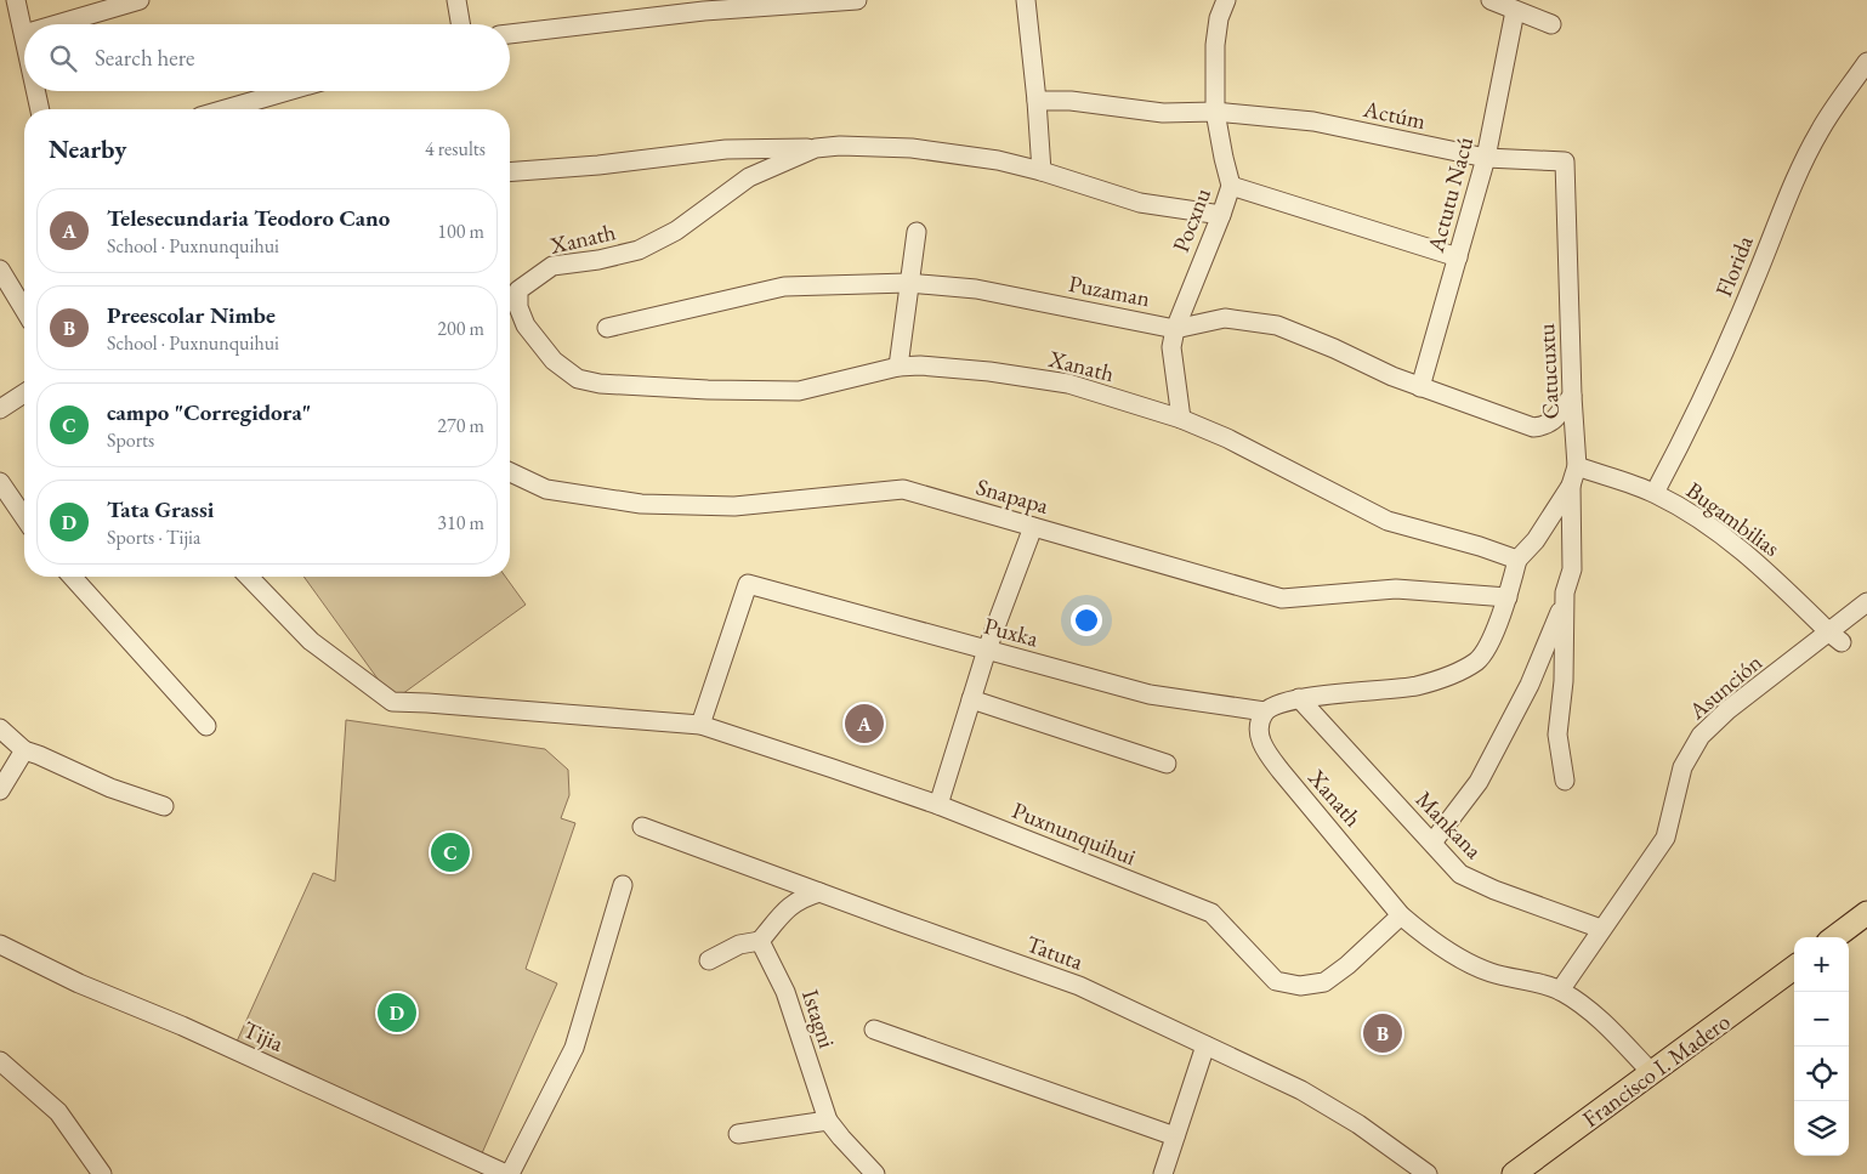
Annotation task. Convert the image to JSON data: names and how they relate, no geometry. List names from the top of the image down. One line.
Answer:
{"streets":{"main road":["Francisco I. Madero"],"street":["Actúm","Actutu Nacú","Pocxnu","Xanath","Florida","Puzaman","Catucuxtu","Snapapa","Bugambilias","Puxka","Asunción","Mankana","Puxnunquihui","Tatuta","Istagni","Tijia"]},"crossings":[["Actúm","Actutu Nacú"],["Actúm","Pocxnu"],["Actúm","Catucuxtu"],["Actutu Nacú","Puzaman"],["Pocxnu","Xanath"],["Pocxnu","Puzaman"],["Xanath","Catucuxtu"],["Xanath","Puxka"],["Xanath","Asunción"],["Xanath","Puxnunquihui"],["Xanath","Francisco I. Madero"],["Florida","Bugambilias"],["Puzaman","Catucuxtu"],["Catucuxtu","Bugambilias"],["Bugambilias","Asunción"],["Puxka","Puxnunquihui"],["Asunción","Mankana"]],"page":{"search":"Search here","heading":["Nearby","4 results"],"list":[{"mark":"A","name":"Telesecundaria Teodoro Cano","note":"School · Puxnunquihui","value":"100 m"},{"mark":"B","name":"Preescolar Nimbe","note":"School · Puxnunquihui","value":"200 m"},{"mark":"C","name":"campo \"Corregidora\"","note":"Sports","value":"270 m"},{"mark":"D","name":"Tata Grassi","note":"Sports · Tijia","value":"310 m"}],"pins":["A","C","D","B"],"map_buttons":["+","−"]}}
